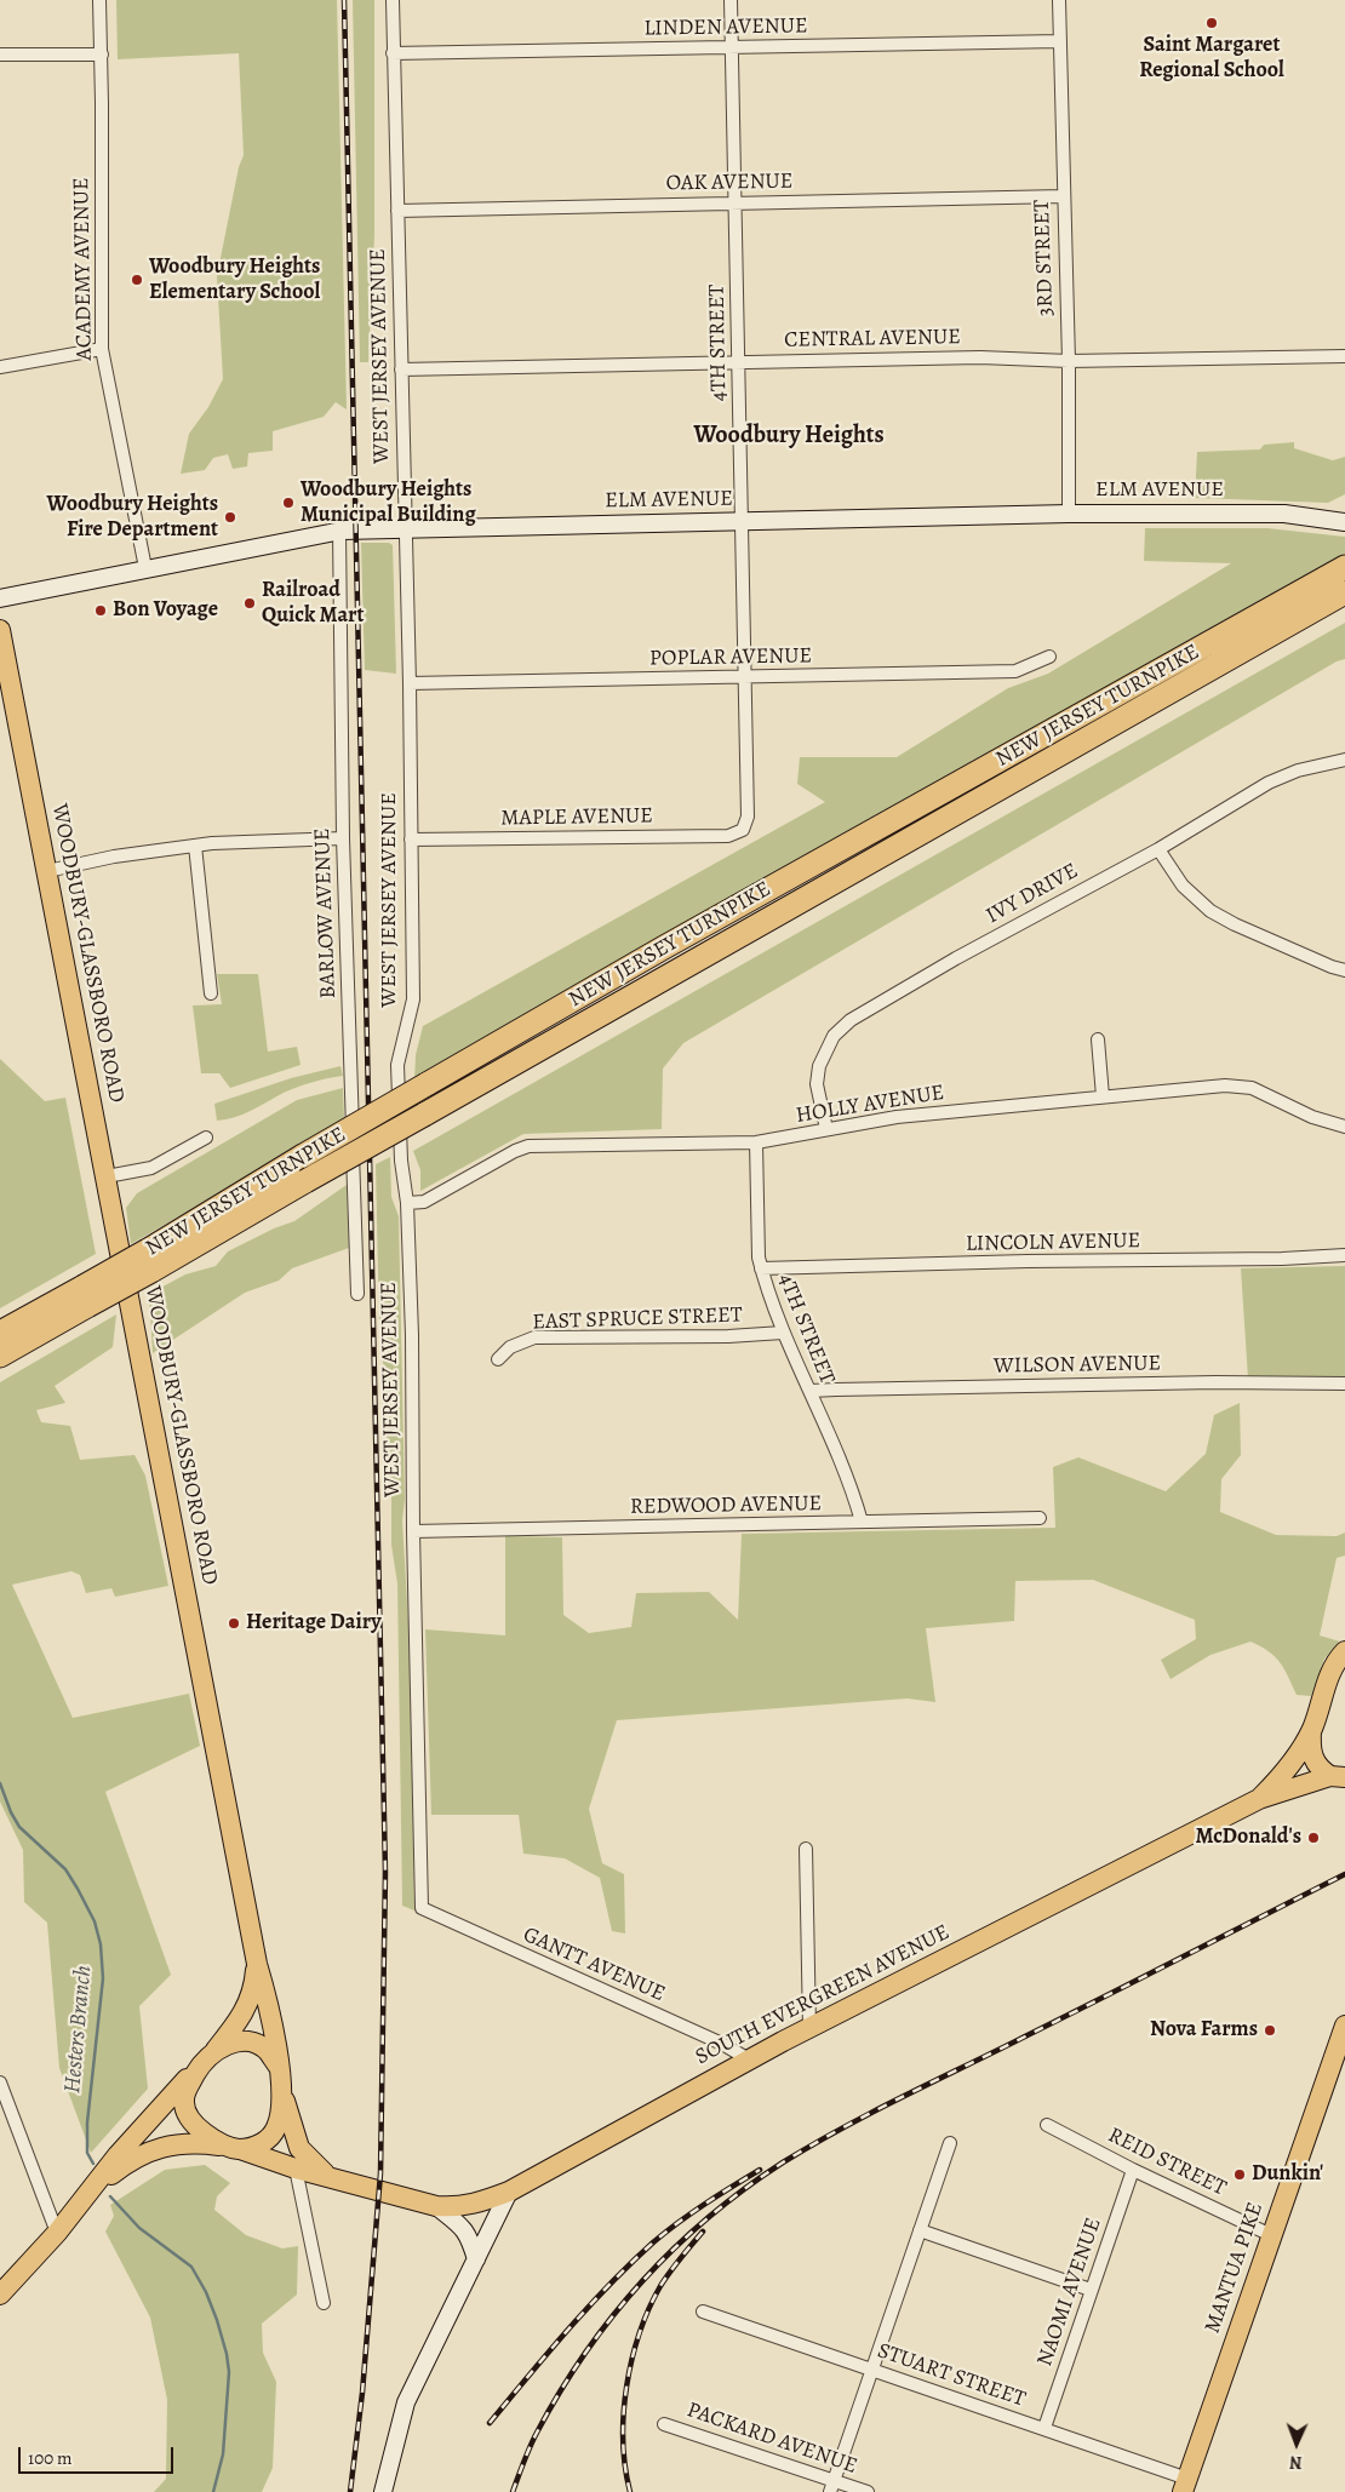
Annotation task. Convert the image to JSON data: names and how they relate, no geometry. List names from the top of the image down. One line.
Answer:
{"streets":{"highway":["NEW JERSEY TURNPIKE"],"main road":["ELM AVENUE","WOODBURY-GLASSBORO ROAD","SOUTH EVERGREEN AVENUE","MANTUA PIKE"],"street":["LINDEN AVENUE","OAK AVENUE","3RD STREET","ACADEMY AVENUE","CENTRAL AVENUE","4TH STREET","WEST JERSEY AVENUE","POPLAR AVENUE","MAPLE AVENUE","IVY DRIVE","BARLOW AVENUE","HOLLY AVENUE","LINCOLN AVENUE","EAST SPRUCE STREET","WILSON AVENUE","REDWOOD AVENUE","GANTT AVENUE","REID STREET","NAOMI AVENUE","STUART STREET","PACKARD AVENUE"]},"crossings":[["LINDEN AVENUE","3RD STREET"],["LINDEN AVENUE","4TH STREET"],["LINDEN AVENUE","WEST JERSEY AVENUE"],["OAK AVENUE","3RD STREET"],["OAK AVENUE","4TH STREET"],["OAK AVENUE","WEST JERSEY AVENUE"],["3RD STREET","CENTRAL AVENUE"],["3RD STREET","ELM AVENUE"],["ACADEMY AVENUE","ELM AVENUE"],["CENTRAL AVENUE","4TH STREET"],["CENTRAL AVENUE","WEST JERSEY AVENUE"],["4TH STREET","ELM AVENUE"],["4TH STREET","POPLAR AVENUE"],["4TH STREET","MAPLE AVENUE"],["4TH STREET","HOLLY AVENUE"],["4TH STREET","LINCOLN AVENUE"],["4TH STREET","EAST SPRUCE STREET"],["4TH STREET","WILSON AVENUE"],["4TH STREET","REDWOOD AVENUE"],["WEST JERSEY AVENUE","ELM AVENUE"],["WEST JERSEY AVENUE","POPLAR AVENUE"],["WEST JERSEY AVENUE","MAPLE AVENUE"],["WEST JERSEY AVENUE","HOLLY AVENUE"],["WEST JERSEY AVENUE","REDWOOD AVENUE"],["WEST JERSEY AVENUE","GANTT AVENUE"],["ELM AVENUE","BARLOW AVENUE"],["IVY DRIVE","HOLLY AVENUE"],["WOODBURY-GLASSBORO ROAD","SOUTH EVERGREEN AVENUE"],["GANTT AVENUE","SOUTH EVERGREEN AVENUE"],["REID STREET","MANTUA PIKE"],["REID STREET","NAOMI AVENUE"],["MANTUA PIKE","STUART STREET"],["NAOMI AVENUE","STUART STREET"]],"districts":["Woodbury Heights"],"water":["Hesters Branch"],"places":["Saint Margaret Regional School","Woodbury Heights Elementary School","Woodbury Heights Municipal Building","Woodbury Heights Fire Department","Railroad Quick Mart","Bon Voyage","Heritage Dairy","McDonald's","Nova Farms","Dunkin'"],"scale_bar":"100 m","north":"bottom"}
